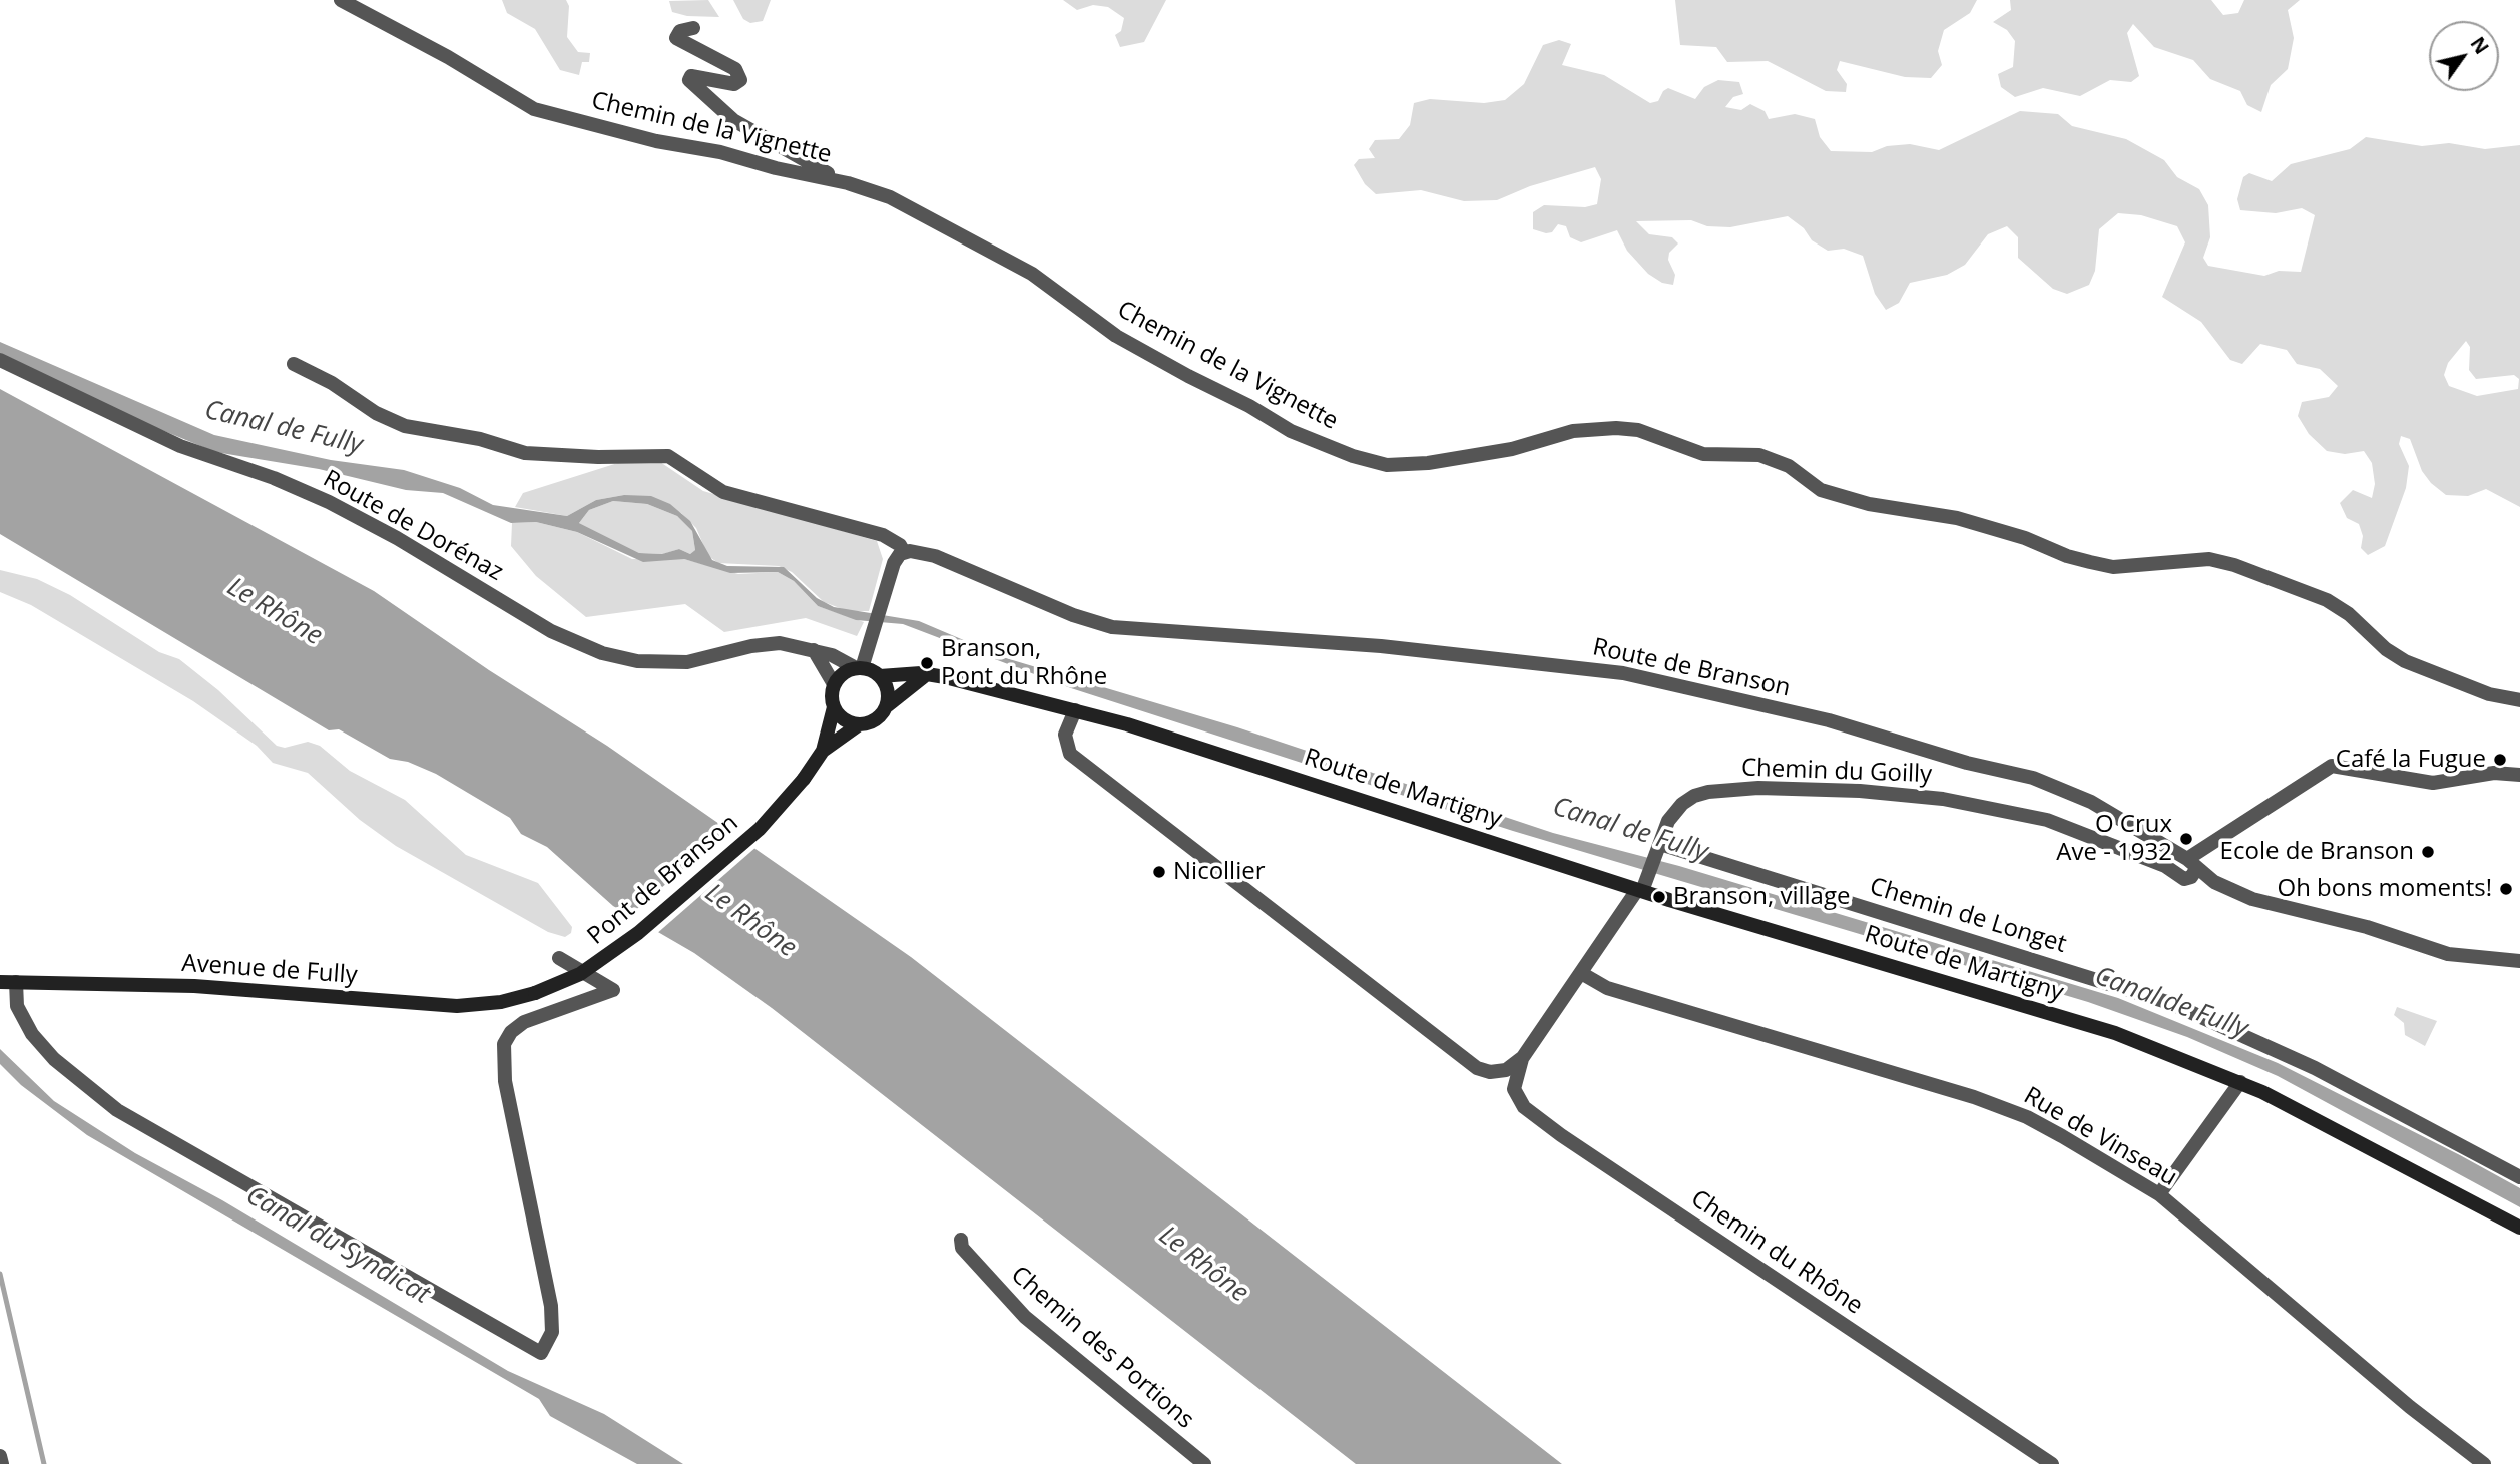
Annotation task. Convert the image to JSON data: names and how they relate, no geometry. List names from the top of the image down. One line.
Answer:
{"streets":{"main road":["Route de Martigny","Pont de Branson","Avenue de Fully"],"street":["Chemin de la Vignette","Route de Dorénaz","Route de Branson","Chemin du Goilly","Chemin de Longet","Rue de Vinseau","Chemin du Rhône","Chemin des Portions"]},"crossings":[["Route de Dorénaz","Route de Martigny"],["Route de Branson","Chemin du Goilly"],["Chemin du Goilly","Route de Martigny"],["Chemin du Goilly","Chemin de Longet"],["Chemin du Goilly","Rue de Vinseau"],["Chemin du Goilly","Chemin du Rhône"],["Pont de Branson","Avenue de Fully"]],"water":["Canal de Fully","Le Rhône","Canal du Syndicat"],"places":["Branson, Pont du Rhône","Café la Fugue","O Crux Ave - 1932","Ecole de Branson","Nicollier","Oh bons moments!","Branson, village"],"north":"top right"}
